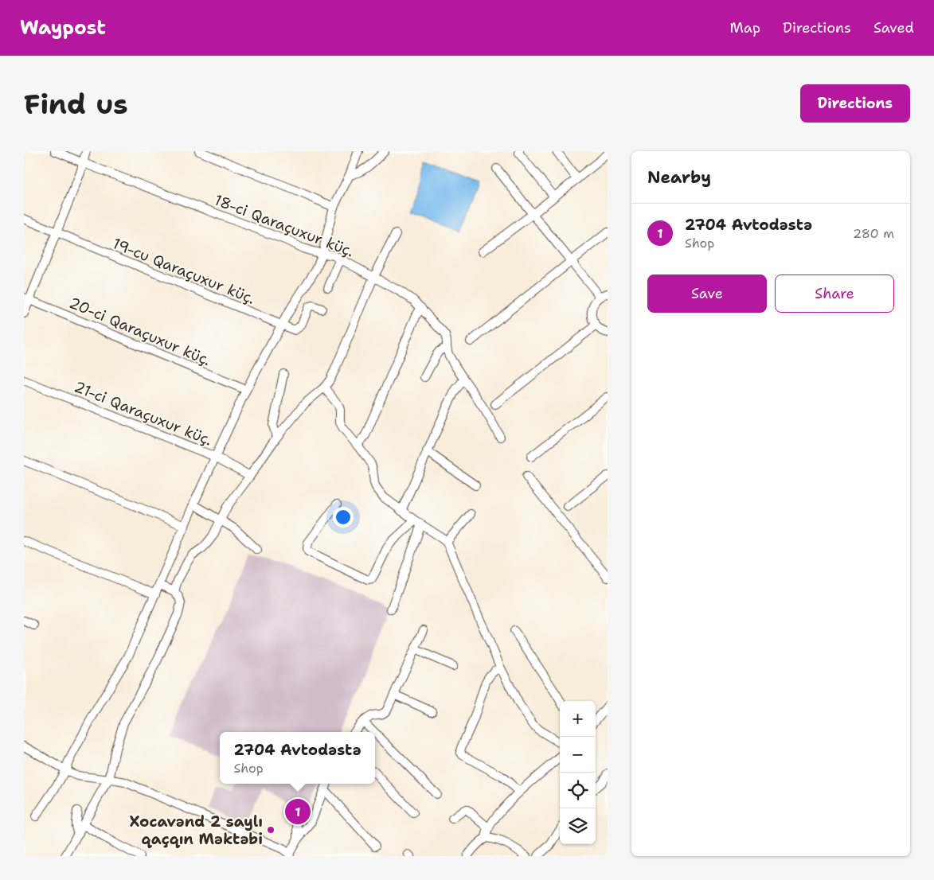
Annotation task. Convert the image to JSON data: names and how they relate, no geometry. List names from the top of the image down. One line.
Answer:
{"streets":{"street":["18-ci Qaraçuxur küç.","19-cu Qaraçuxur küç.","20-ci Qaraçuxur küç.","21-ci Qaraçuxur küç."]},"places":["Xocavənd 2 saylı qaçqın Məktəbi"],"page":{"header":"Waypost","nav":["Map","Directions","Saved"],"buttons":["Directions",["Save","Share"]],"title":"Find us","heading":"Nearby","list":[{"mark":"1","name":"2704 Avtodəstə","note":"Shop","value":"280 m"}],"map_buttons":["+","−"],"popup":["2704 Avtodəstə","Shop"],"pins":"1"}}
